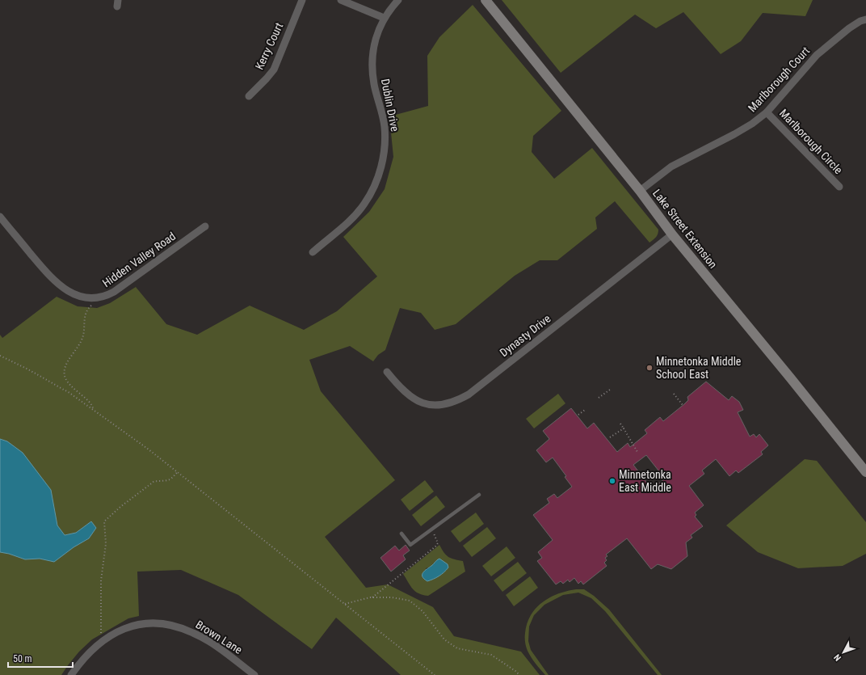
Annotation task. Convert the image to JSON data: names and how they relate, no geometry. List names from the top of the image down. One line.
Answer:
{"streets":{"street":["Kerry Court","Marlborough Court","Dublin Drive","Marlborough Circle","Lake Street Extension","Hidden Valley Road","Dynasty Drive","Brown Lane"]},"crossings":[["Marlborough Court","Marlborough Circle"],["Marlborough Court","Lake Street Extension"],["Lake Street Extension","Dynasty Drive"]],"places":["Minnetonka Middle School East","Minnetonka East Middle"],"scale_bar":"50 m","north":"bottom left"}
